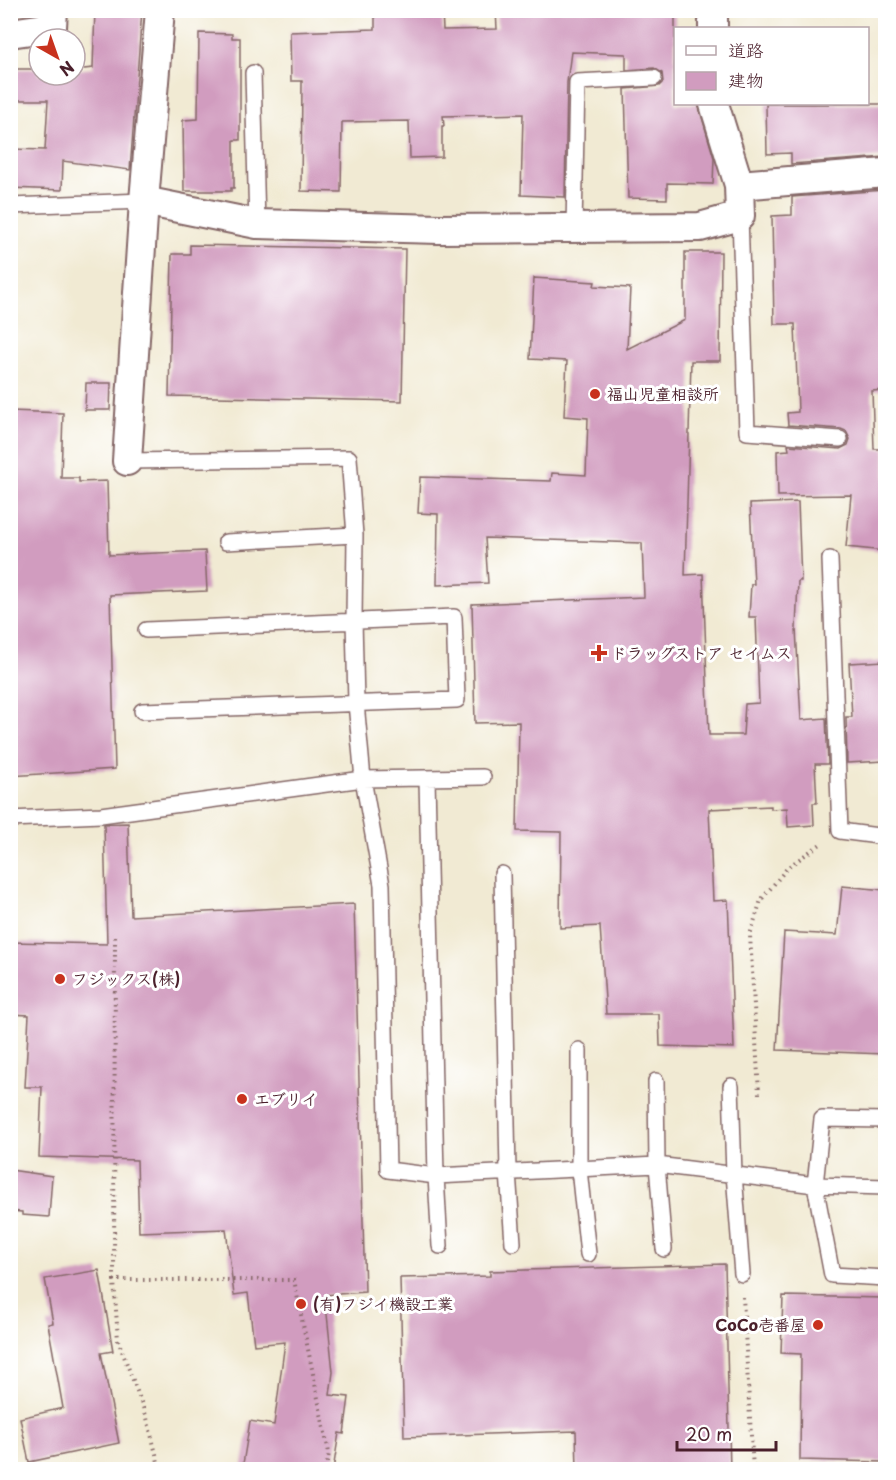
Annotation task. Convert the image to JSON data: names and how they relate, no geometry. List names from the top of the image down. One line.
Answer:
{"places":{"other":["福山児童相談所","フジックス(株)","エブリイ","(有)フジイ機設工業","CoCo壱番屋"],"health":["ドラッグストア セイムス"]},"legend":["道路","建物"],"scale_bar":"20 m","north":"bottom right"}
